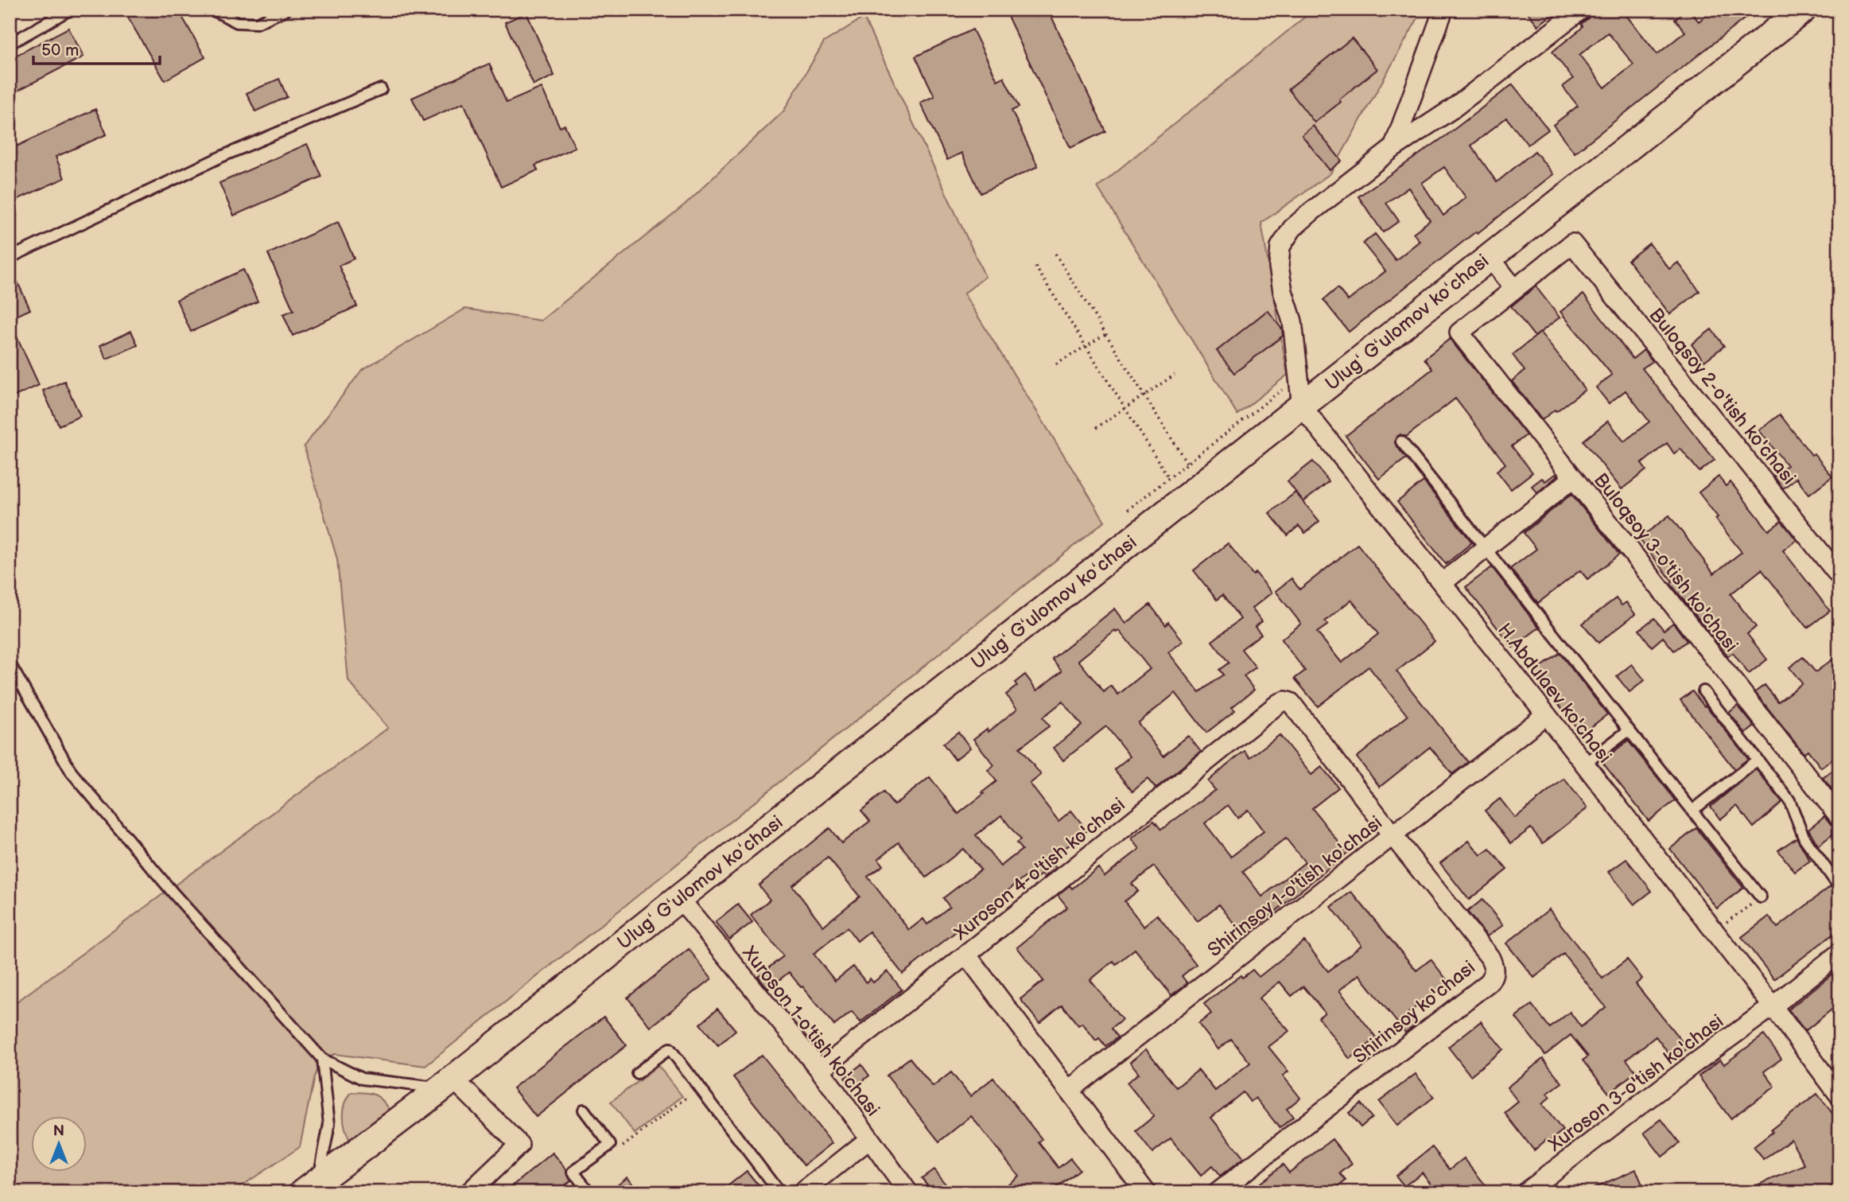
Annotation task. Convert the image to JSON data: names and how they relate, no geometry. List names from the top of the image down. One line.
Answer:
{"streets":{"main road":["Ulugʻ Gʻulomov koʻchasi"],"street":["Buloqsoy 2-o'tish ko'chasi","Buloqsoy 3-o'tish ko'chasi","H.Abdulaev ko'chasi","Xuroson 4-o'tish ko'chasi","Shirinsoy 1-o'tish ko'chasi","Shirinsoy ko'chasi","Хuroson 1-o'tish ko'chasi","Xuroson 3-o'tish ko'chasi"]},"crossings":[["Ulugʻ Gʻulomov koʻchasi","H.Abdulaev ko'chasi"],["Ulugʻ Gʻulomov koʻchasi","Хuroson 1-o'tish ko'chasi"],["Buloqsoy 2-o'tish ko'chasi","Buloqsoy 3-o'tish ko'chasi"],["H.Abdulaev ko'chasi","Shirinsoy 1-o'tish ko'chasi"],["H.Abdulaev ko'chasi","Xuroson 3-o'tish ko'chasi"],["Xuroson 4-o'tish ko'chasi","Shirinsoy ko'chasi"],["Xuroson 4-o'tish ko'chasi","Хuroson 1-o'tish ko'chasi"],["Shirinsoy 1-o'tish ko'chasi","Shirinsoy ko'chasi"]],"scale_bar":"50 m","north":"top"}
